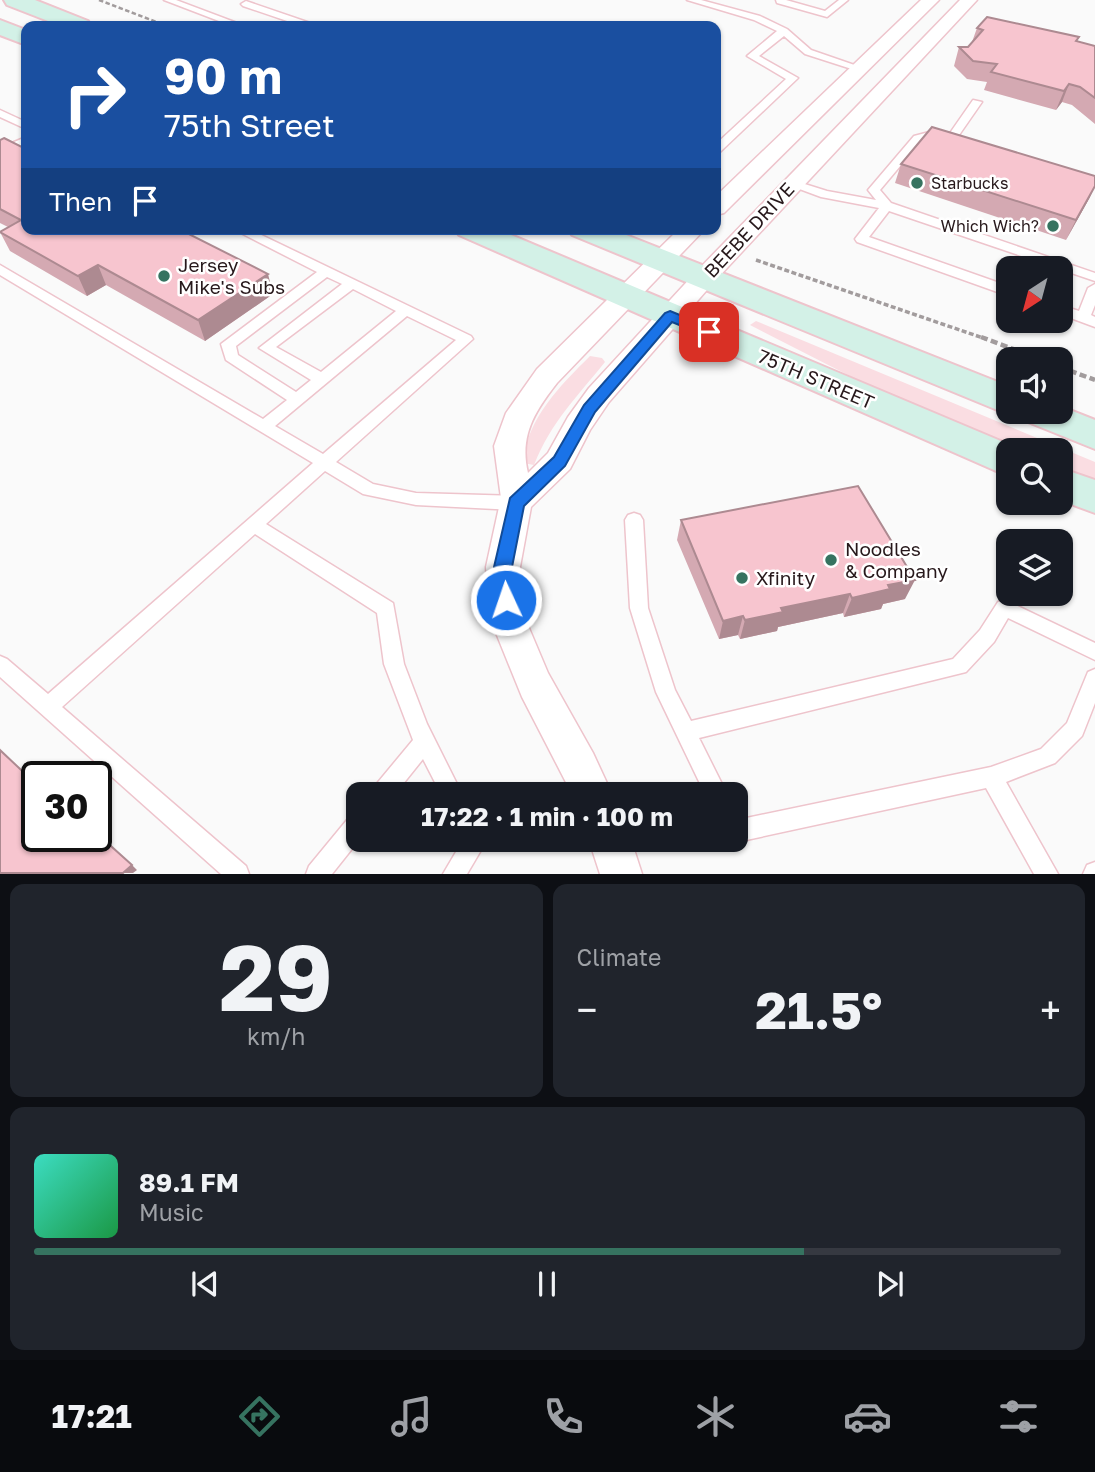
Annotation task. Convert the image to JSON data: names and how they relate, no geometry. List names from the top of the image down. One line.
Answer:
{"streets":{"main road":["75TH STREET"],"street":["BEEBE DRIVE"]},"crossings":[["BEEBE DRIVE","75TH STREET"]],"places":["Starbucks","Which Wich?","Jersey Mike's Subs","Noodles & Company","Xfinity"],"north":"bottom left","page":{"turn":["90 m","75th Street"],"then":"Then","limit":"30","trip":"17:22 · 1 min · 100 m","tile":[["29","km/h"],"Climate"],"heat":["−","21.5°","+"],"song":["89.1 FM","Music"],"tabs":"17:21"}}
